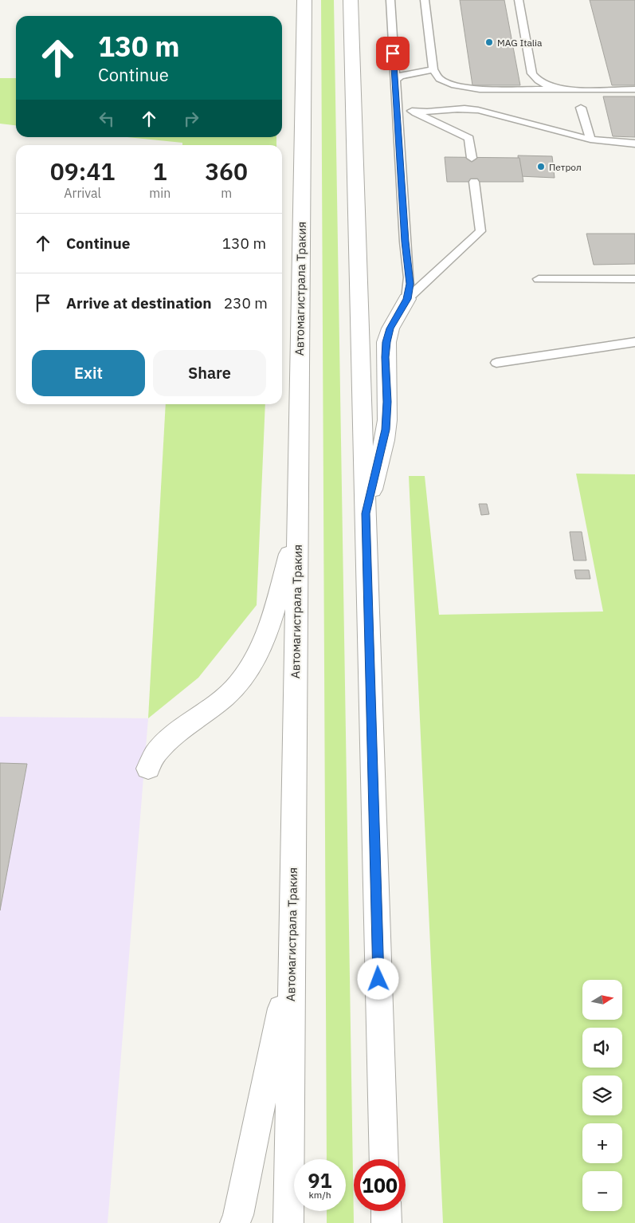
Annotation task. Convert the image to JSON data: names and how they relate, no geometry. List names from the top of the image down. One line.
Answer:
{"streets":{"highway":["Автомагистрала Тракия"]},"places":["MAG Italia","Петрол"],"north":"right","page":{"turn":["130 m","Continue"],"eta":["09:41","Arrival","1","min","360","m"],"list":[{"name":"Continue","value":"130 m"},{"name":"Arrive at destination","value":"230 m"}],"buttons":["Exit","Share"],"map_buttons":["+","−"],"speed":"91 km/h","limit":"100"}}
